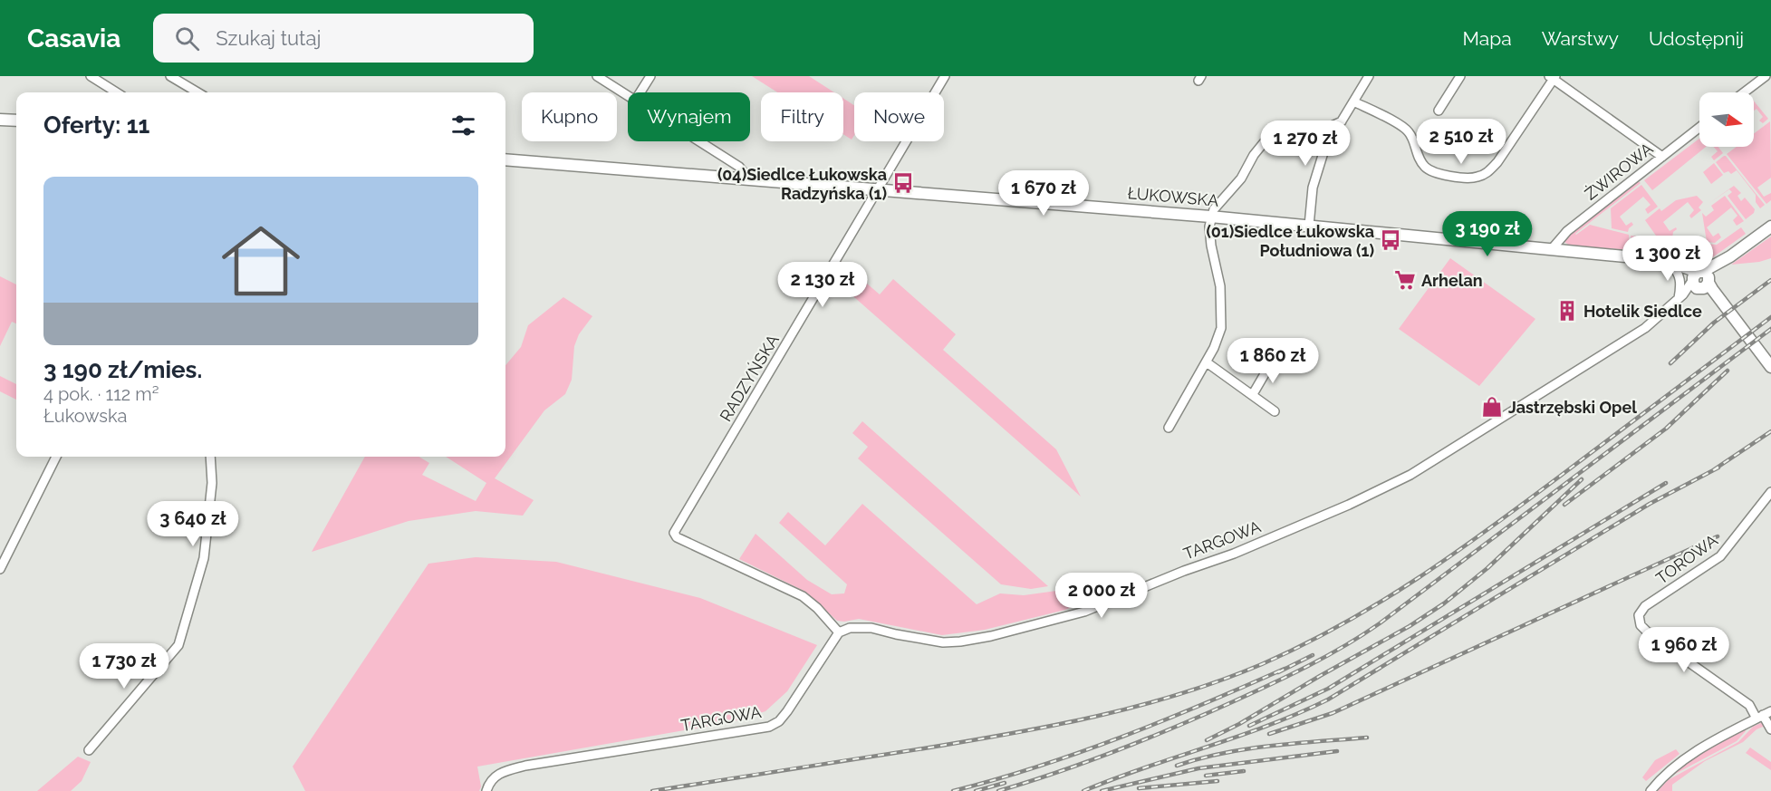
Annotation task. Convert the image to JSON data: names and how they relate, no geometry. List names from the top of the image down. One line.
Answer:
{"streets":{"main road":["ŁUKOWSKA"],"street":["ŻWIROWA","RADZYŃSKA","TARGOWA","TOROWA"]},"crossings":[["ŻWIROWA","ŁUKOWSKA"],["ŁUKOWSKA","RADZYŃSKA"],["RADZYŃSKA","TARGOWA"]],"places":{"bus stop":["(04)Siedlce Łukowska Radzyńska (1)","(01)Siedlce Łukowska Południowa (1)"],"supermarket":["Arhelan"],"building":["Hotelik Siedlce"],"shop":["Jastrzębski Opel"]},"north":"right","page":{"header":"Casavia","search":"Szukaj tutaj","nav":["Mapa","Warstwy","Udostępnij"],"chip":["Kupno","Wynajem","Filtry","Nowe"],"heading":"Oferty: 11","price":["2 510 zł","1 270 zł","1 670 zł","3 190 zł","1 300 zł","2 130 zł","1 860 zł","3 640 zł","2 000 zł","1 960 zł","1 730 zł"],"list":[{"name":"3 190 zł/mies.","note":"4 pok. · 112 m² · Łukowska"}]}}
